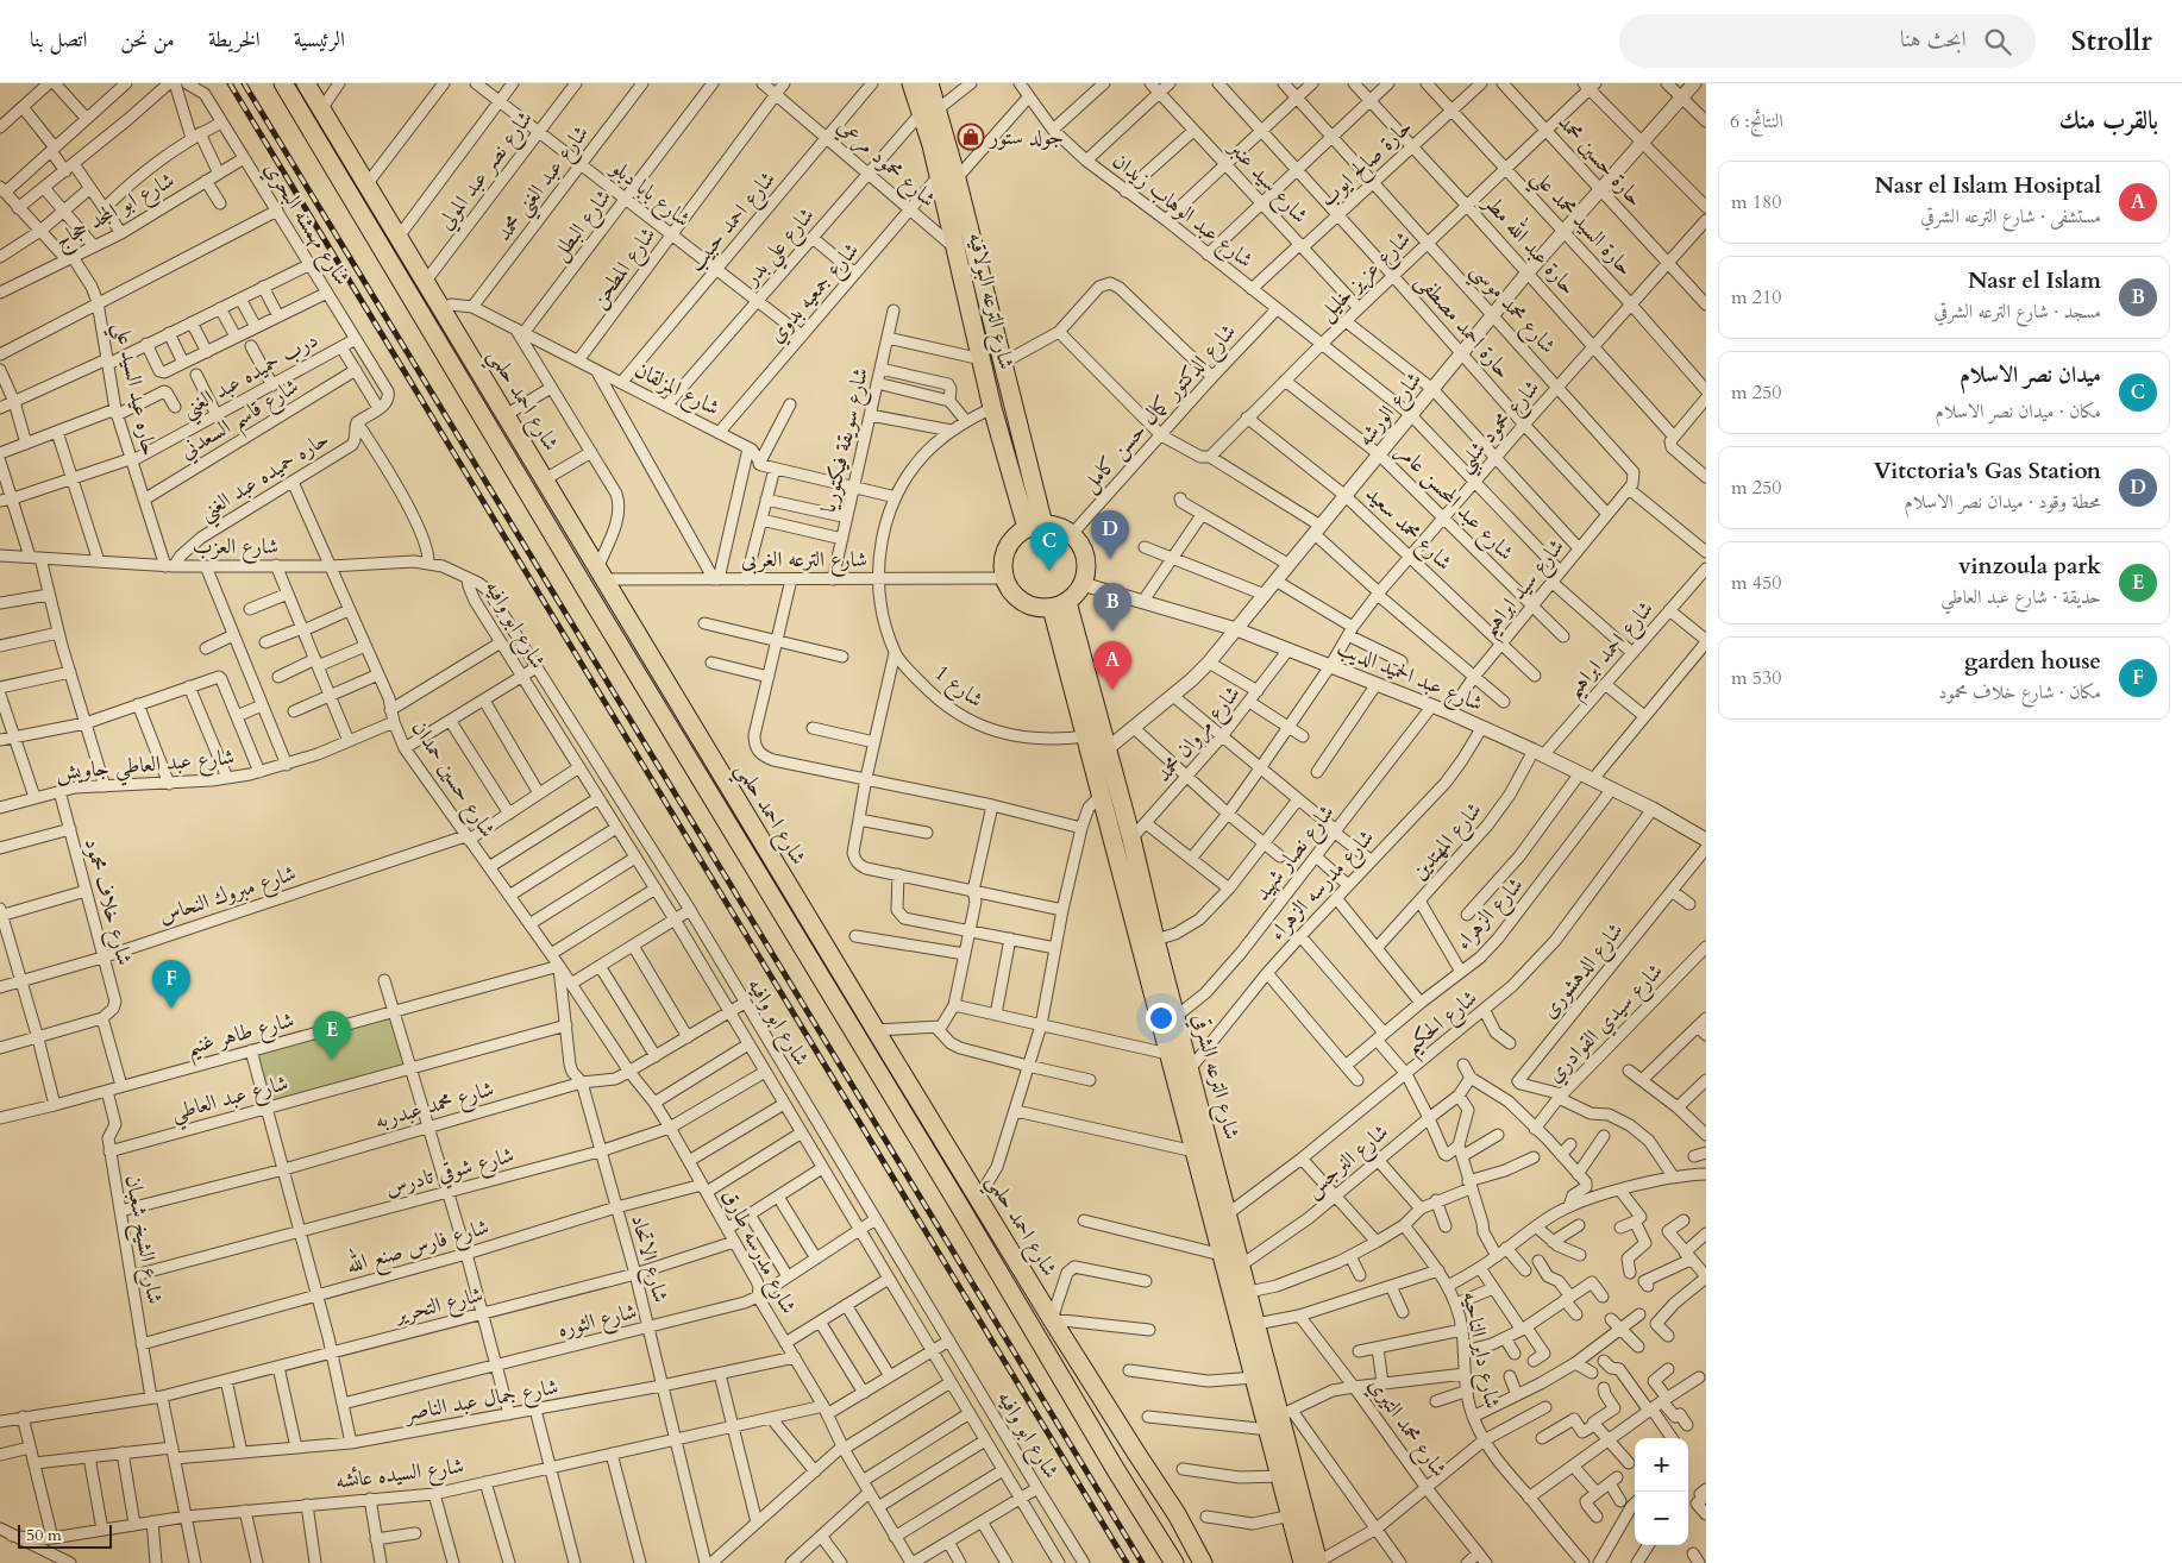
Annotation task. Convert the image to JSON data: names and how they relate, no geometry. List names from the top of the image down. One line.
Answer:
{"streets":{"main road":["شارع الترعه البولاقيه","شارع احمد حلمي","شارع الترعه الشرقي"],"street":["حارة حسين محمد","شارع محمود مرعي","حارة صالح ايوب","شارع نصر عبد المولي","شارع سيد عنبر","شارع عبد الغني محمد","شارع بابا دبلو","شارع ابو المجد حجاج","شارع عبد الوهاب زيدان","شارع احمد حبيب","حارة السيد محمد علي","شارع مهمشه البحري","شارع البطل","حارة عبد الله مطر","شارع علي بدر","شارع المطحن","شارع عزيز خليل","شارع جمعيه بدوي","شارع محمد موسي","حارة احمد مصطفى","درب حميده عبد الغني","حاره عيد السيد علي","شارع المزلقان","شارع الدكتور كمال حسن كامل","شارع الورشه","شارع قاسم السعدني","شارع محمود شلبي","شارع سويقة فيكتوريا","حاره حميده عبد الغني","شارع عبد المحسن عامر","شارع محمد سعيد","شارع العزب","شارع الترعه الغربى","شارع سيد ابراهيم","شارع ابو وافيه","شارع احمد ابراهيم","شارع عبد الحميد الديب","شارع 1","شارع مروان محمد","شارع عبد العاطي جاويش","شارع حسين حمدان","شارع المهتدين","شارع نصار شهيد","شارع مدرسه الزهراء","شارع مبروك النحاس","شارع خلاف محمود","شارع الزهراء","شارع الدهشورى","شارع الحكيم","شارع سيدي القوادري","شارع طاهر غنيم","شارع عبد العاطي","شارع محمد عبدربه","شارع النرجس","شارع شوقي تادرس","شارع الشيخ شعبان","شارع فارس صنع الله","شارع مدرسه طارق","شارع الاتحاد","شارع التحرير","شارع الثوره","شارع داير الناحيه","شارع جمال عبد الناصر","شارع محمد التيري","شارع السيده عائشه"]},"crossings":[["حارة حسين محمد","شارع عزيز خليل"],["حارة حسين محمد","شارع الورشه"],["حارة حسين محمد","شارع محمود شلبي"],["شارع محمود مرعي","شارع احمد حبيب"],["شارع محمود مرعي","شارع علي بدر"],["شارع محمود مرعي","شارع المطحن"],["شارع محمود مرعي","شارع جمعيه بدوي"],["شارع محمود مرعي","شارع الترعه البولاقيه"],["حارة صالح ايوب","شارع سيد عنبر"],["حارة صالح ايوب","شارع عبد الوهاب زيدان"],["حارة صالح ايوب","حارة السيد محمد علي"],["حارة صالح ايوب","حارة عبد الله مطر"],["حارة صالح ايوب","شارع محمد موسي"],["حارة صالح ايوب","حارة احمد مصطفى"],["شارع نصر عبد المولي","شارع بابا دبلو"],["شارع نصر عبد المولي","شارع احمد حلمي"],["شارع سيد عنبر","شارع عزيز خليل"],["شارع عبد الغني محمد","شارع بابا دبلو"],["شارع عبد الغني محمد","شارع المزلقان"],["شارع بابا دبلو","شارع احمد حبيب"],["شارع بابا دبلو","شارع البطل"],["شارع بابا دبلو","شارع علي بدر"],["شارع بابا دبلو","شارع المطحن"],["شارع بابا دبلو","شارع جمعيه بدوي"],["شارع ابو المجد حجاج","شارع مهمشه البحري"],["شارع ابو المجد حجاج","حاره عيد السيد علي"],["شارع عبد الوهاب زيدان","شارع عزيز خليل"],["شارع عبد الوهاب زيدان","شارع الدكتور كمال حسن كامل"],["شارع عبد الوهاب زيدان","شارع الورشه"],["شارع عبد الوهاب زيدان","شارع محمود شلبي"],["شارع عبد الوهاب زيدان","شارع سيد ابراهيم"],["شارع احمد حبيب","شارع المزلقان"],["حارة السيد محمد علي","شارع عزيز خليل"],["حارة السيد محمد علي","شارع الورشه"],["حارة السيد محمد علي","شارع محمود شلبي"],["شارع مهمشه البحري","درب حميده عبد الغني"],["شارع البطل","شارع المزلقان"],["حارة عبد الله مطر","شارع عزيز خليل"],["حارة عبد الله مطر","شارع الورشه"],["حارة عبد الله مطر","شارع محمود شلبي"],["شارع علي بدر","شارع الترعه البولاقيه"],["شارع علي بدر","شارع المزلقان"],["شارع المطحن","شارع المزلقان"],["شارع عزيز خليل","شارع محمد موسي"],["شارع عزيز خليل","حارة احمد مصطفى"],["شارع عزيز خليل","شارع عبد المحسن عامر"],["شارع عزيز خليل","شارع محمد سعيد"],["شارع جمعيه بدوي","شارع الترعه البولاقيه"],["شارع جمعيه بدوي","شارع المزلقان"],["شارع الترعه البولاقيه","شارع الدكتور كمال حسن كامل"],["شارع الترعه البولاقيه","شارع الترعه الغربى"],["شارع الترعه البولاقيه","شارع عبد الحميد الديب"],["شارع الترعه البولاقيه","شارع 1"],["شارع الترعه البولاقيه","شارع الترعه الشرقي"],["شارع محمد موسي","شارع الورشه"],["شارع محمد موسي","شارع محمود شلبي"],["شارع محمد موسي","شارع سيد ابراهيم"],["حارة احمد مصطفى","شارع الورشه"],["حارة احمد مصطفى","شارع محمود شلبي"],["حارة احمد مصطفى","شارع سيد ابراهيم"],["درب حميده عبد الغني","حاره عيد السيد علي"],["حاره عيد السيد علي","شارع قاسم السعدني"],["حاره عيد السيد علي","حاره حميده عبد الغني"],["حاره عيد السيد علي","شارع العزب"],["شارع المزلقان","شارع احمد حلمي"],["شارع احمد حلمي","شارع الترعه الغربى"],["شارع الدكتور كمال حسن كامل","شارع الترعه الغربى"],["شارع الدكتور كمال حسن كامل","شارع عبد الحميد الديب"],["شارع الدكتور كمال حسن كامل","شارع الترعه الشرقي"],["شارع الورشه","شارع عبد المحسن عامر"],["شارع الورشه","شارع محمد سعيد"],["شارع الورشه","شارع عبد الحميد الديب"],["شارع الورشه","شارع الترعه الشرقي"],["شارع محمود شلبي","شارع عبد المحسن عامر"],["شارع محمود شلبي","شارع محمد سعيد"],["شارع محمود شلبي","شارع عبد الحميد الديب"],["شارع سويقة فيكتوريا","شارع الترعه الغربى"],["حاره حميده عبد الغني","شارع العزب"],["حاره حميده عبد الغني","شارع حسين حمدان"],["شارع عبد المحسن عامر","شارع سيد ابراهيم"],["شارع محمد سعيد","شارع سيد ابراهيم"],["شارع العزب","شارع ابو وافيه"],["شارع العزب","شارع حسين حمدان"],["شارع الترعه الغربى","شارع عبد الحميد الديب"],["شارع الترعه الغربى","شارع 1"],["شارع الترعه الغربى","شارع الترعه الشرقي"],["شارع سيد ابراهيم","شارع عبد الحميد الديب"],["شارع ابو وافيه","شارع مبروك النحاس"],["شارع ابو وافيه","شارع محمد عبدربه"],["شارع ابو وافيه","شارع شوقي تادرس"],["شارع ابو وافيه","شارع فارس صنع الله"],["شارع ابو وافيه","شارع الثوره"],["شارع ابو وافيه","شارع السيده عائشه"],["شارع احمد ابراهيم","شارع عبد الحميد الديب"],["شارع احمد ابراهيم","شارع المهتدين"],["شارع عبد الحميد الديب","شارع مروان محمد"],["شارع عبد الحميد الديب","شارع المهتدين"],["شارع عبد الحميد الديب","شارع نصار شهيد"],["شارع عبد الحميد الديب","شارع مدرسه الزهراء"],["شارع عبد الحميد الديب","شارع الزهراء"],["شارع عبد الحميد الديب","شارع الحكيم"],["شارع عبد الحميد الديب","شارع الترعه الشرقي"],["شارع 1","شارع الترعه الشرقي"],["شارع مروان محمد","شارع الترعه الشرقي"],["شارع عبد العاطي جاويش","شارع حسين حمدان"],["شارع عبد العاطي جاويش","شارع خلاف محمود"],["شارع حسين حمدان","شارع مبروك النحاس"],["شارع حسين حمدان","شارع طاهر غنيم"],["شارع حسين حمدان","شارع مدرسه طارق"],["شارع حسين حمدان","شارع الاتحاد"],["شارع نصار شهيد","شارع الترعه الشرقي"],["شارع مدرسه الزهراء","شارع الترعه الشرقي"],["شارع مبروك النحاس","شارع خلاف محمود"],["شارع الدهشورى","شارع سيدي القوادري"],["شارع الحكيم","شارع الترعه الشرقي"],["شارع طاهر غنيم","شارع الشيخ شعبان"],["شارع طاهر غنيم","شارع مدرسه طارق"],["شارع طاهر غنيم","شارع الاتحاد"],["شارع الترعه الشرقي","شارع النرجس"],["شارع عبد العاطي","شارع الشيخ شعبان"],["شارع عبد العاطي","شارع الاتحاد"],["شارع محمد عبدربه","شارع الشيخ شعبان"],["شارع محمد عبدربه","شارع مدرسه طارق"],["شارع محمد عبدربه","شارع الاتحاد"],["شارع شوقي تادرس","شارع الشيخ شعبان"],["شارع شوقي تادرس","شارع مدرسه طارق"],["شارع شوقي تادرس","شارع الاتحاد"],["شارع الشيخ شعبان","شارع فارس صنع الله"],["شارع الشيخ شعبان","شارع التحرير"],["شارع الشيخ شعبان","شارع جمال عبد الناصر"],["شارع الشيخ شعبان","شارع السيده عائشه"],["شارع فارس صنع الله","شارع مدرسه طارق"],["شارع فارس صنع الله","شارع الاتحاد"],["شارع مدرسه طارق","شارع الاتحاد"],["شارع مدرسه طارق","شارع التحرير"],["شارع مدرسه طارق","شارع الثوره"],["شارع مدرسه طارق","شارع جمال عبد الناصر"],["شارع مدرسه طارق","شارع السيده عائشه"],["شارع الاتحاد","شارع التحرير"],["شارع الاتحاد","شارع الثوره"],["شارع الاتحاد","شارع جمال عبد الناصر"],["شارع الاتحاد","شارع السيده عائشه"]],"places":{"shop":["جولد ستور"]},"scale_bar":"50 m","page":{"header":"Strollr","search":"ابحث هنا","nav":["الرئيسية","الخريطة","من نحن","اتصل بنا"],"heading":["بالقرب منك","النتائج: 6"],"list":[{"mark":"A","name":"Nasr el Islam Hosiptal","note":"مستشفى · شارع الترعه الشرقي","value":"180 m"},{"mark":"B","name":"Nasr el Islam","note":"مسجد · شارع الترعه الشرقي","value":"210 m"},{"mark":"C","name":"ميدان نصر الاسلام","note":"مكان · ميدان نصر الاسلام","value":"250 m"},{"mark":"D","name":"Vitctoria's Gas Station","note":"محطة وقود · ميدان نصر الاسلام","value":"250 m"},{"mark":"E","name":"vinzoula park","note":"حديقة · شارع عبد العاطي","value":"450 m"},{"mark":"F","name":"garden house","note":"مكان · شارع خلاف محمود","value":"530 m"}],"pins":["D","C","B","A","F","E"],"map_buttons":["+","−"],"scale":"50 m"}}
